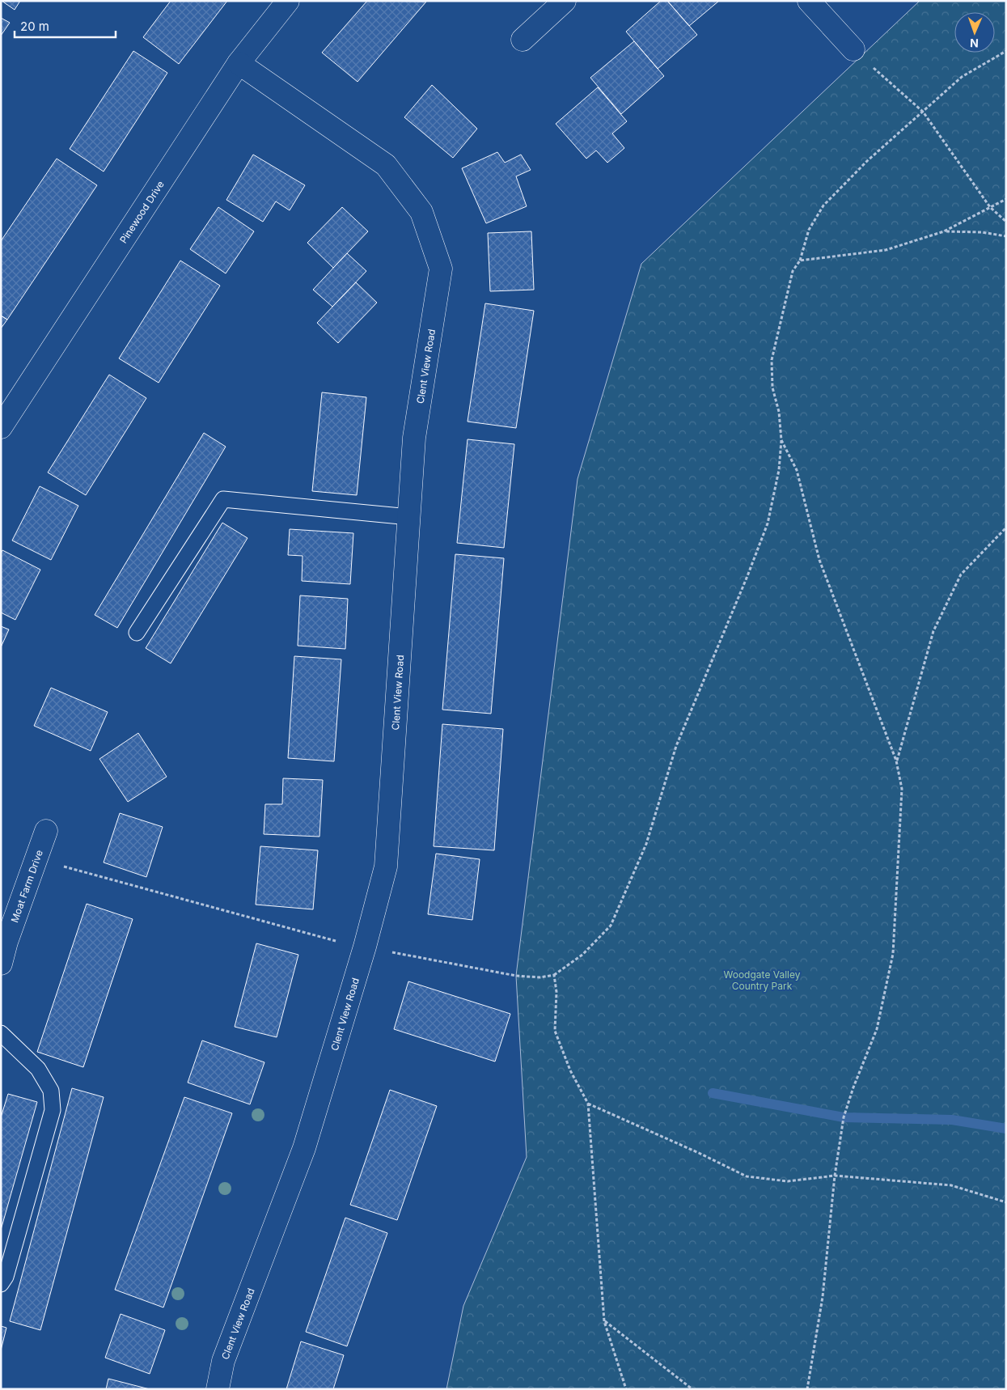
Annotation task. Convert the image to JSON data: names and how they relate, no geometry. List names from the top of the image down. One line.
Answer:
{"streets":{"street":["Pinewood Drive","Clent View Road","Moat Farm Drive"]},"crossings":[["Pinewood Drive","Clent View Road"]],"parks":["Woodgate Valley Country Park"],"scale_bar":"20 m","north":"bottom"}
